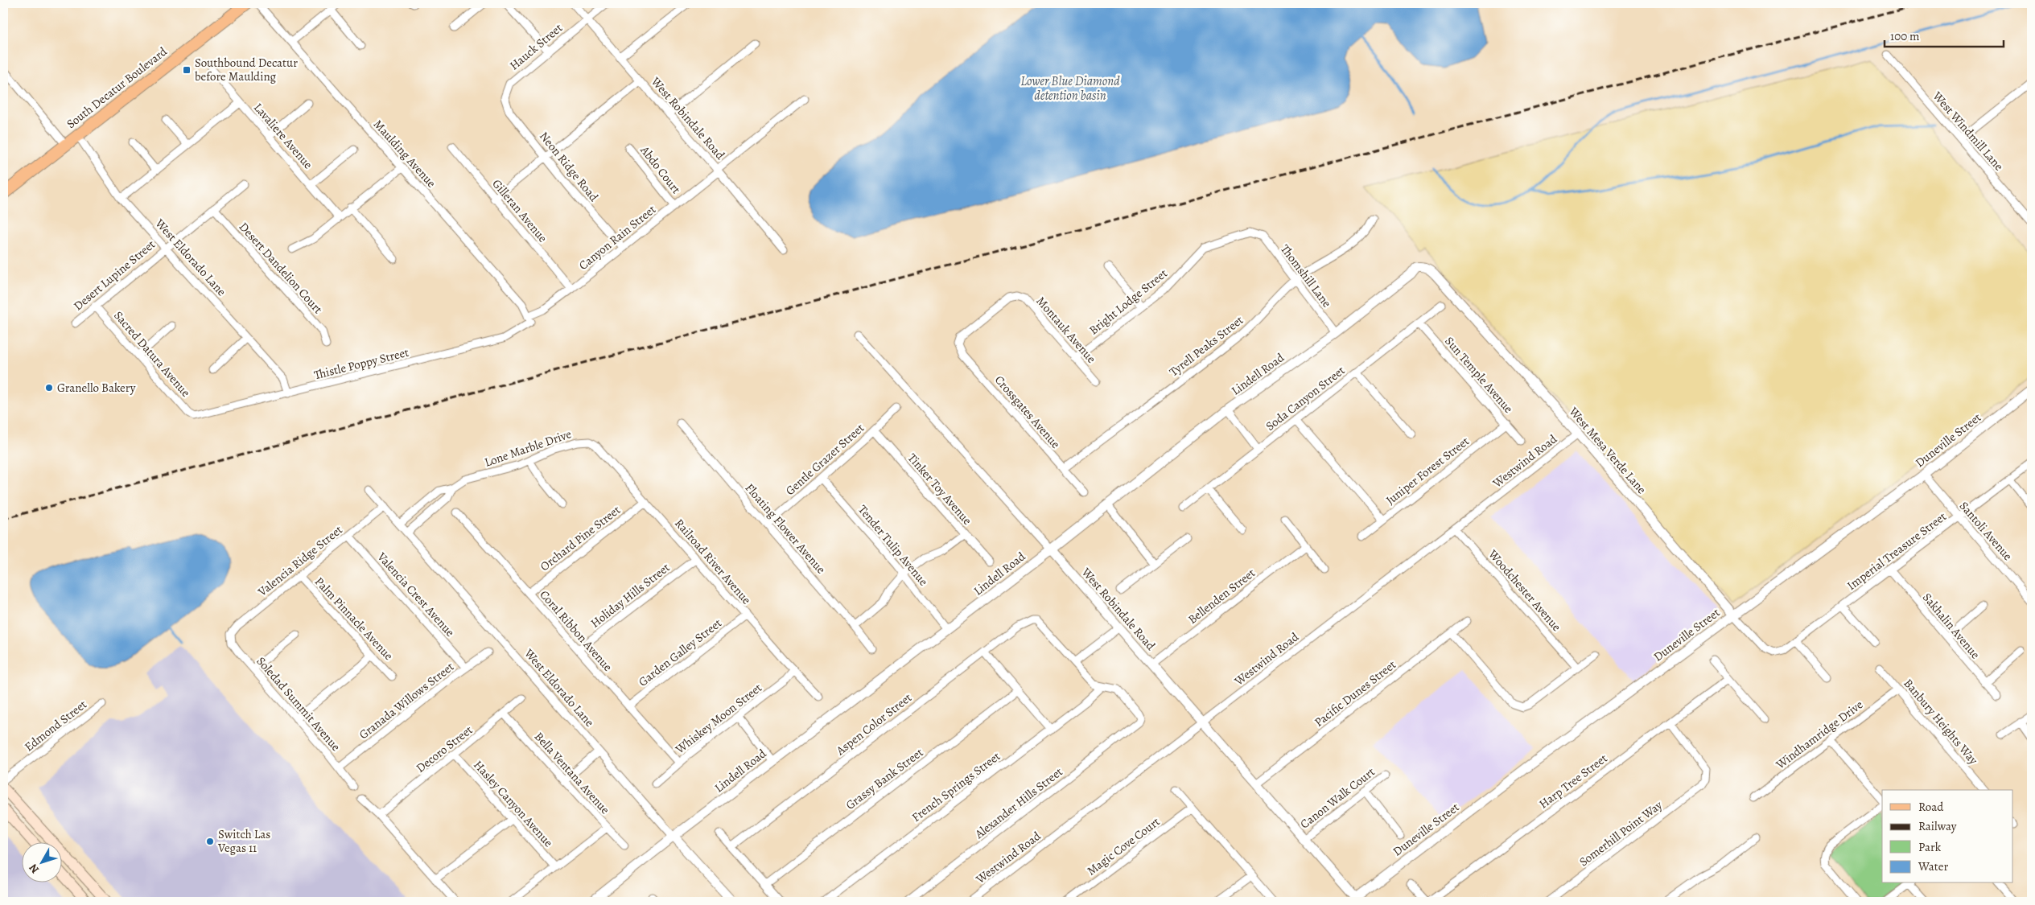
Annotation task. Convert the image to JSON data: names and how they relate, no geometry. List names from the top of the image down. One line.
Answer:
{"streets":{"main road":["South Decatur Boulevard"],"street":["Hauck Street","West Robindale Road","West Windmill Lane","Lavaliere Avenue","Maulding Avenue","Neon Ridge Road","Abdo Court","Gilleran Avenue","Canyon Rain Street","West Eldorado Lane","Desert Dandelion Court","Desert Lupine Street","Thomshill Lane","Bright Lodge Street","Montauk Avenue","Tyrell Peaks Street","Sacred Datura Avenue","Thistle Poppy Street","Lindell Road","Sun Temple Avenue","Soda Canyon Street","Crossgates Avenue","Duneville Street","Lone Marble Drive","West Mesa Verde Lane","Gentle Grazer Street","Westwind Road","Juniper Forest Street","Tinker Toy Avenue","Floating Flower Avenue","Santoli Avenue","Orchard Pine Street","Tender Tulip Avenue","Imperial Treasure Street","Valencia Ridge Street","Railroad River Avenue","Woodchester Avenue","Valencia Crest Avenue","Holiday Hills Street","Bellenden Street","Palm Pinnacle Avenue","Sakhalin Avenue","Coral Ribbon Avenue","Garden Galley Street","Pacific Dunes Street","Granada Willows Street","Soledad Summit Avenue","Whiskey Moon Street","Banbury Heights Way","Aspen Color Street","Edmond Street","Windhamridge Drive","Decoro Street","Bella Ventana Avenue","Grassy Bank Street","Harp Tree Street","French Springs Street","Canon Walk Court","Alexander Hills Street","Hasley Canyon Avenue","Somerhill Point Way","Magic Cove Court"]},"crossings":[["Hauck Street","West Robindale Road"],["Hauck Street","Neon Ridge Road"],["South Decatur Boulevard","West Eldorado Lane"],["West Robindale Road","Canyon Rain Street"],["West Robindale Road","Lindell Road"],["West Robindale Road","Duneville Street"],["West Robindale Road","Westwind Road"],["West Robindale Road","Bellenden Street"],["West Robindale Road","Pacific Dunes Street"],["West Robindale Road","Canon Walk Court"],["Maulding Avenue","Canyon Rain Street"],["Maulding Avenue","Thistle Poppy Street"],["Neon Ridge Road","Canyon Rain Street"],["Abdo Court","Canyon Rain Street"],["Gilleran Avenue","Canyon Rain Street"],["Canyon Rain Street","Thistle Poppy Street"],["West Eldorado Lane","Desert Lupine Street"],["West Eldorado Lane","Thistle Poppy Street"],["West Eldorado Lane","Lindell Road"],["West Eldorado Lane","Lone Marble Drive"],["West Eldorado Lane","Valencia Ridge Street"],["Desert Dandelion Court","Desert Lupine Street"],["Desert Lupine Street","Sacred Datura Avenue"],["Thomshill Lane","Bright Lodge Street"],["Thomshill Lane","Tyrell Peaks Street"],["Thomshill Lane","Lindell Road"],["Bright Lodge Street","Montauk Avenue"],["Montauk Avenue","Crossgates Avenue"],["Tyrell Peaks Street","Crossgates Avenue"],["Sacred Datura Avenue","Thistle Poppy Street"],["Lindell Road","West Mesa Verde Lane"],["Lindell Road","Tender Tulip Avenue"],["Sun Temple Avenue","Soda Canyon Street"],["Sun Temple Avenue","Juniper Forest Street"],["Duneville Street","West Mesa Verde Lane"],["Duneville Street","Santoli Avenue"],["Lone Marble Drive","Railroad River Avenue"],["West Mesa Verde Lane","Westwind Road"],["West Mesa Verde Lane","Imperial Treasure Street"],["Gentle Grazer Street","Tinker Toy Avenue"],["Gentle Grazer Street","Floating Flower Avenue"],["Gentle Grazer Street","Tender Tulip Avenue"],["Westwind Road","Woodchester Avenue"],["Santoli Avenue","Imperial Treasure Street"],["Orchard Pine Street","Railroad River Avenue"],["Orchard Pine Street","Coral Ribbon Avenue"],["Imperial Treasure Street","Sakhalin Avenue"],["Valencia Ridge Street","Valencia Crest Avenue"],["Valencia Ridge Street","Palm Pinnacle Avenue"],["Valencia Ridge Street","Soledad Summit Avenue"],["Railroad River Avenue","Holiday Hills Street"],["Railroad River Avenue","Garden Galley Street"],["Railroad River Avenue","Whiskey Moon Street"],["Valencia Crest Avenue","Granada Willows Street"],["Holiday Hills Street","Coral Ribbon Avenue"],["Coral Ribbon Avenue","Garden Galley Street"],["Coral Ribbon Avenue","Whiskey Moon Street"],["Granada Willows Street","Soledad Summit Avenue"],["Banbury Heights Way","Windhamridge Drive"],["Decoro Street","Bella Ventana Avenue"],["Decoro Street","Hasley Canyon Avenue"],["Harp Tree Street","Somerhill Point Way"],["French Springs Street","Alexander Hills Street"]],"water":["Lower Blue Diamond detention basin"],"places":{"transit":["Southbound Decatur before Maulding"],"other":["Granello Bakery","Switch Las Vegas 11"]},"legend":["Road","Railway","Park","Water"],"scale_bar":"100 m","north":"bottom left"}
